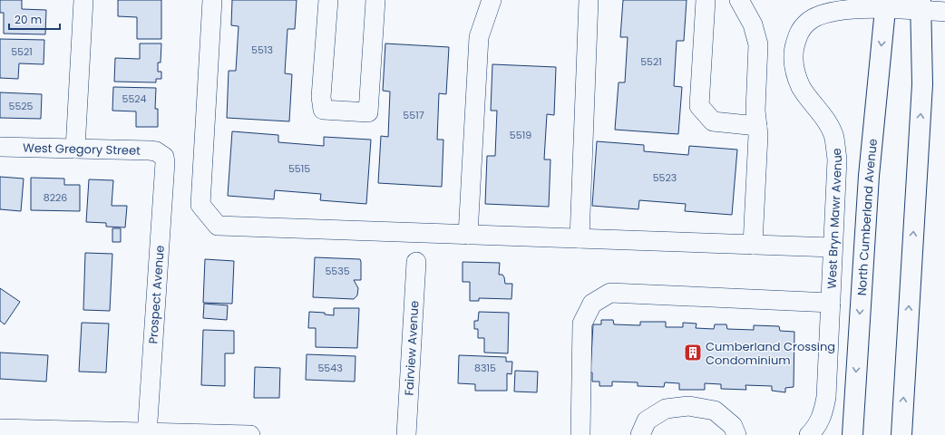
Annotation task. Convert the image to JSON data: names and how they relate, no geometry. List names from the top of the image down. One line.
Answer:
{"streets":{"main road":["North Cumberland Avenue"],"street":["West Gregory Street","West Bryn Mawr Avenue","Prospect Avenue","Fairview Avenue"]},"crossings":[["West Gregory Street","Prospect Avenue"],["North Cumberland Avenue","West Bryn Mawr Avenue"]],"places":{"building":["Cumberland Crossing Condominium"]},"house_numbers":["5513","5521","5521","5524","5525","5517","5519","5515","5523","8226","5535","5543","8315"],"scale_bar":"20 m"}
